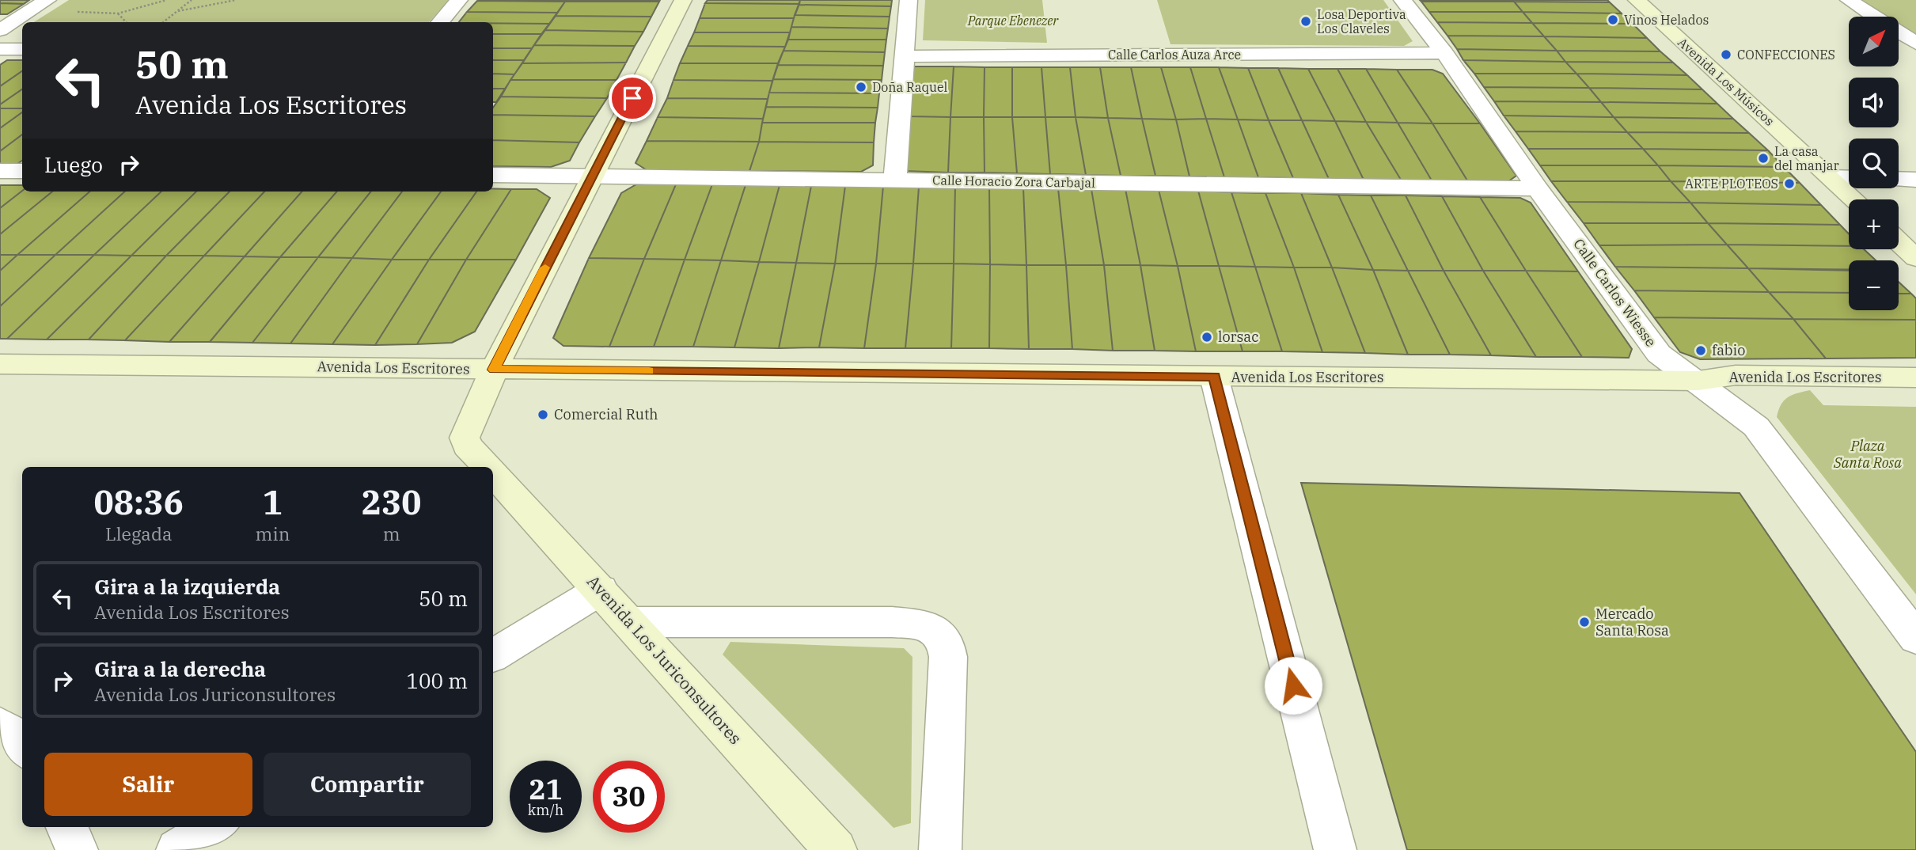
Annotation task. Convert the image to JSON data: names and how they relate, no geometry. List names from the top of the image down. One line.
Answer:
{"streets":{"street":["Calle Carlos Auza Arce","Avenida Los Músicos","Calle Horacio Zora Carbajal","Calle Carlos Wiesse","Avenida Los Escritores","Avenida Los Juriconsultores"]},"crossings":[["Calle Carlos Auza Arce","Calle Carlos Wiesse"],["Calle Horacio Zora Carbajal","Calle Carlos Wiesse"],["Calle Horacio Zora Carbajal","Avenida Los Juriconsultores"],["Calle Carlos Wiesse","Avenida Los Escritores"],["Avenida Los Escritores","Avenida Los Juriconsultores"]],"parks":["Parque Ebenezer","Plaza Santa Rosa"],"places":["Vinos Helados","Losa Deportiva Los Claveles","CONFECCIONES","Doña Raquel","La casa del manjar","ARTE PLOTEOS","lorsac","fabio","Comercial Ruth","Mercado Santa Rosa"],"north":"top right","page":{"map_buttons":["+","−"],"turn":["50 m","Avenida Los Escritores"],"then":"Luego","eta":["08:36","Llegada","1","min","230","m"],"list":[{"name":"Gira a la izquierda","note":"Avenida Los Escritores","value":"50 m"},{"name":"Gira a la derecha","note":"Avenida Los Juriconsultores","value":"100 m"}],"buttons":["Salir","Compartir"],"speed":"21 km/h","limit":"30"}}
